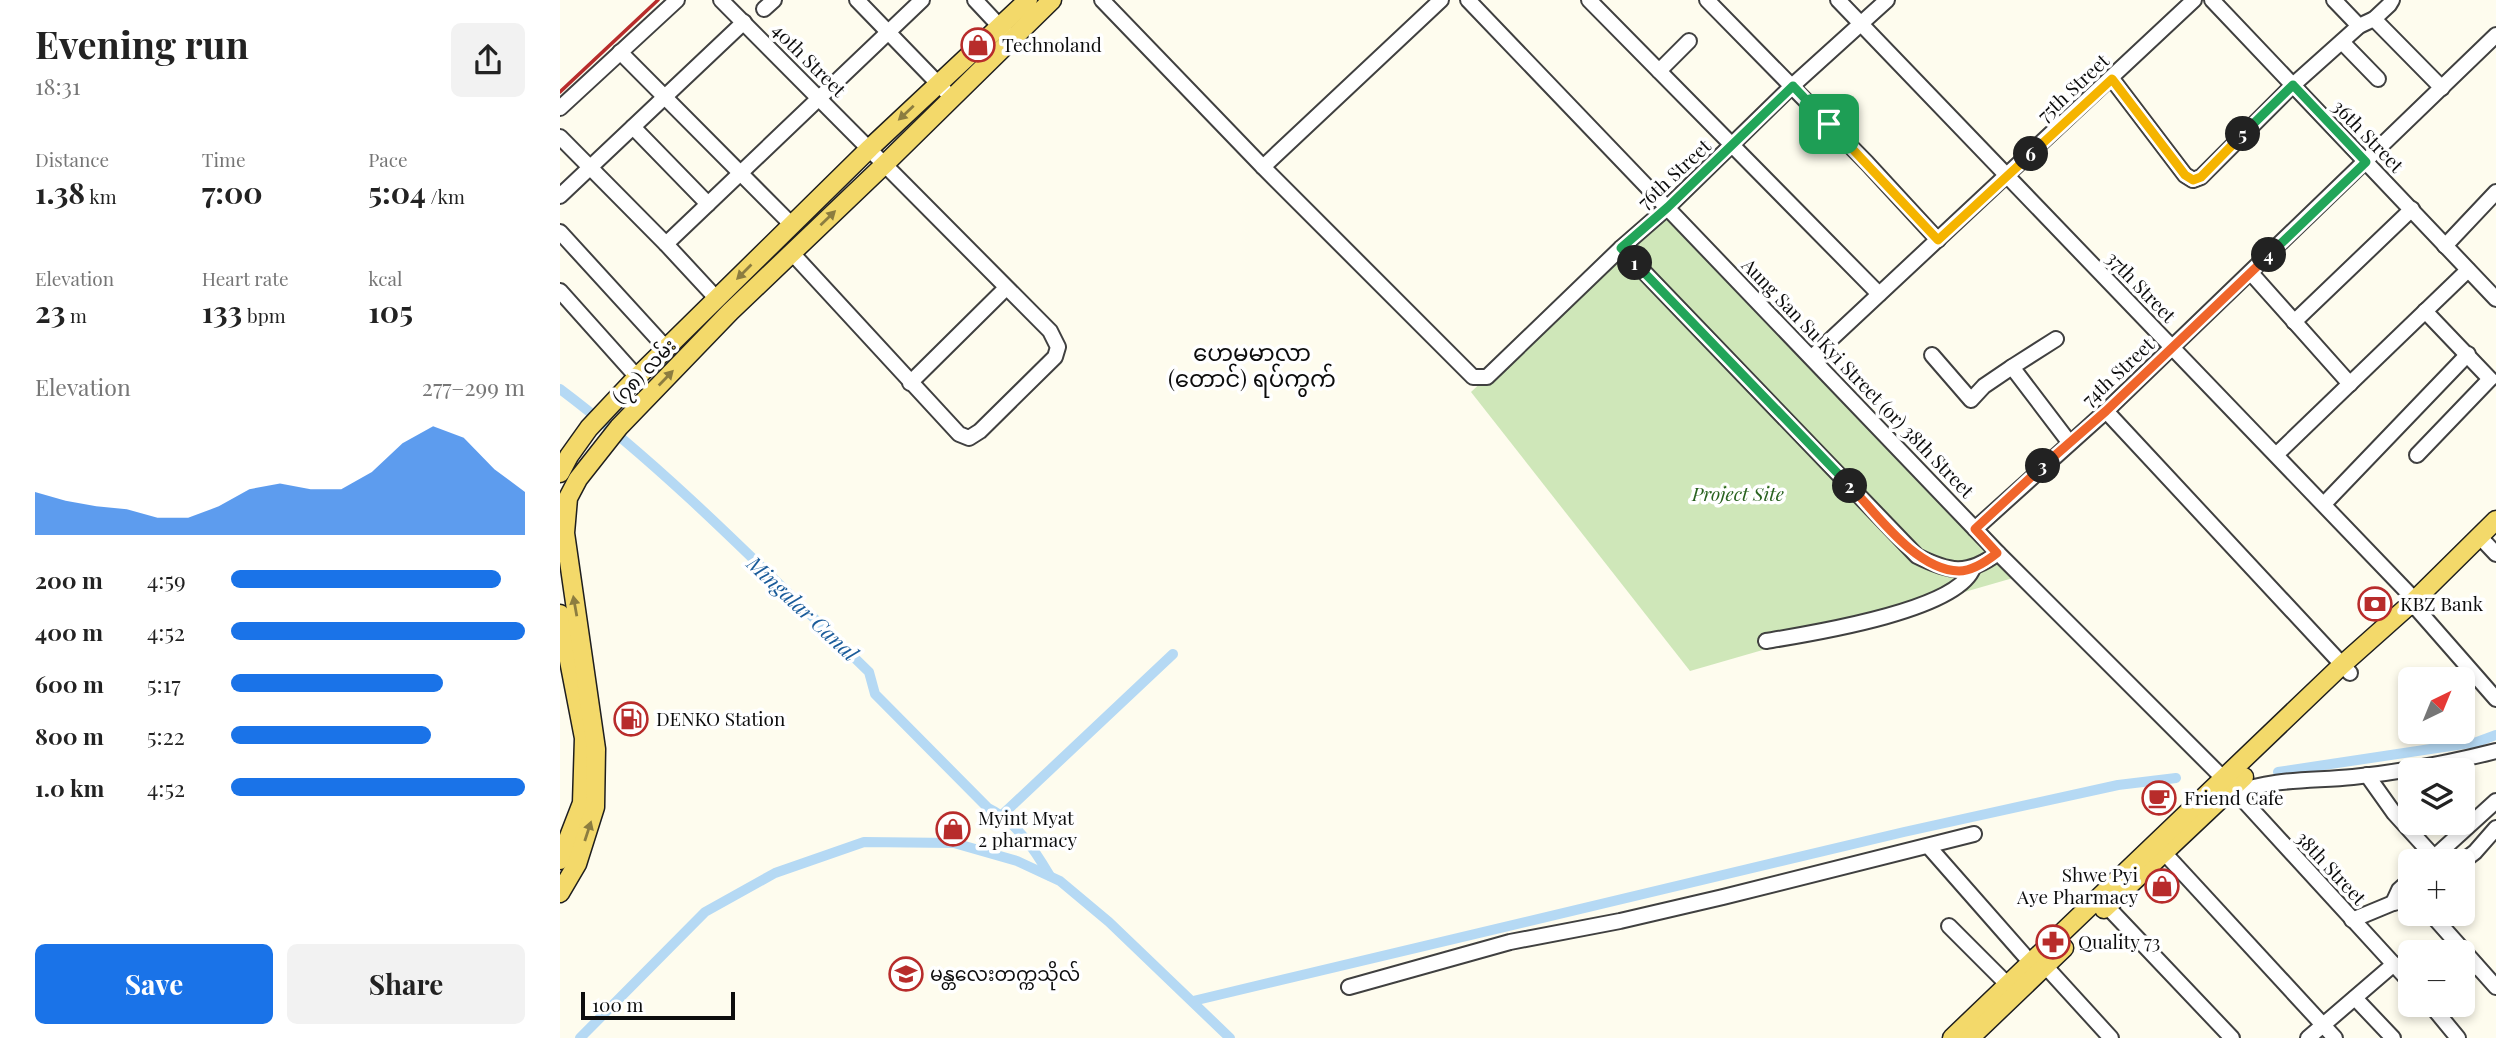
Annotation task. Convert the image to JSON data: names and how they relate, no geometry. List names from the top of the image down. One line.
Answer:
{"streets":{"main road":["(၇၈) လမ်း"],"street":["40th Street","75th Street","36th Street","76th Street","37th Street","74th Street","Aung San Su Kyi Street (or) 38th Street","38th Street"]},"crossings":[["40th Street","(၇၈) လမ်း"],["75th Street","37th Street"],["75th Street","Aung San Su Kyi Street (or) 38th Street"],["36th Street","74th Street"],["76th Street","37th Street"],["76th Street","Aung San Su Kyi Street (or) 38th Street"],["37th Street","74th Street"],["74th Street","Aung San Su Kyi Street (or) 38th Street"],["Aung San Su Kyi Street (or) 38th Street","38th Street"]],"districts":["ဟေမမာလာ (တောင်) ရပ်ကွက်"],"water":["Mingalar Canal"],"parks":["Project Site"],"places":{"shop":["Technoland","Myint Myat 2 pharmacy","Shwe Pyi Aye Pharmacy"],"bank":["KBZ Bank"],"fuel station":["DENKO Station"],"cafe":["Friend Cafe"],"pharmacy":["Quality 73"],"school or university":["မန္တလေးတက္ကသိုလ်"]},"scale_bar":"100 m","north":"top right","page":{"heading":["Evening run","18:31"],"pins":["5","6","4","1","3","2"],"stats":[["Distance","1.38 km"],["Time","7:00"],["Pace","5:04 /km"],["Elevation","23 m"],["Heart rate","133 bpm"],["kcal","105"]],"chart":["Elevation","277–299 m"],"list":[{"name":"200 m","note":"4:59"},{"name":"400 m","note":"4:52"},{"name":"600 m","note":"5:17"},{"name":"800 m","note":"5:22"},{"name":"1.0 km","note":"4:52"}],"map_buttons":["+","−"],"buttons":["Save","Share"],"scale":"100 m"}}
